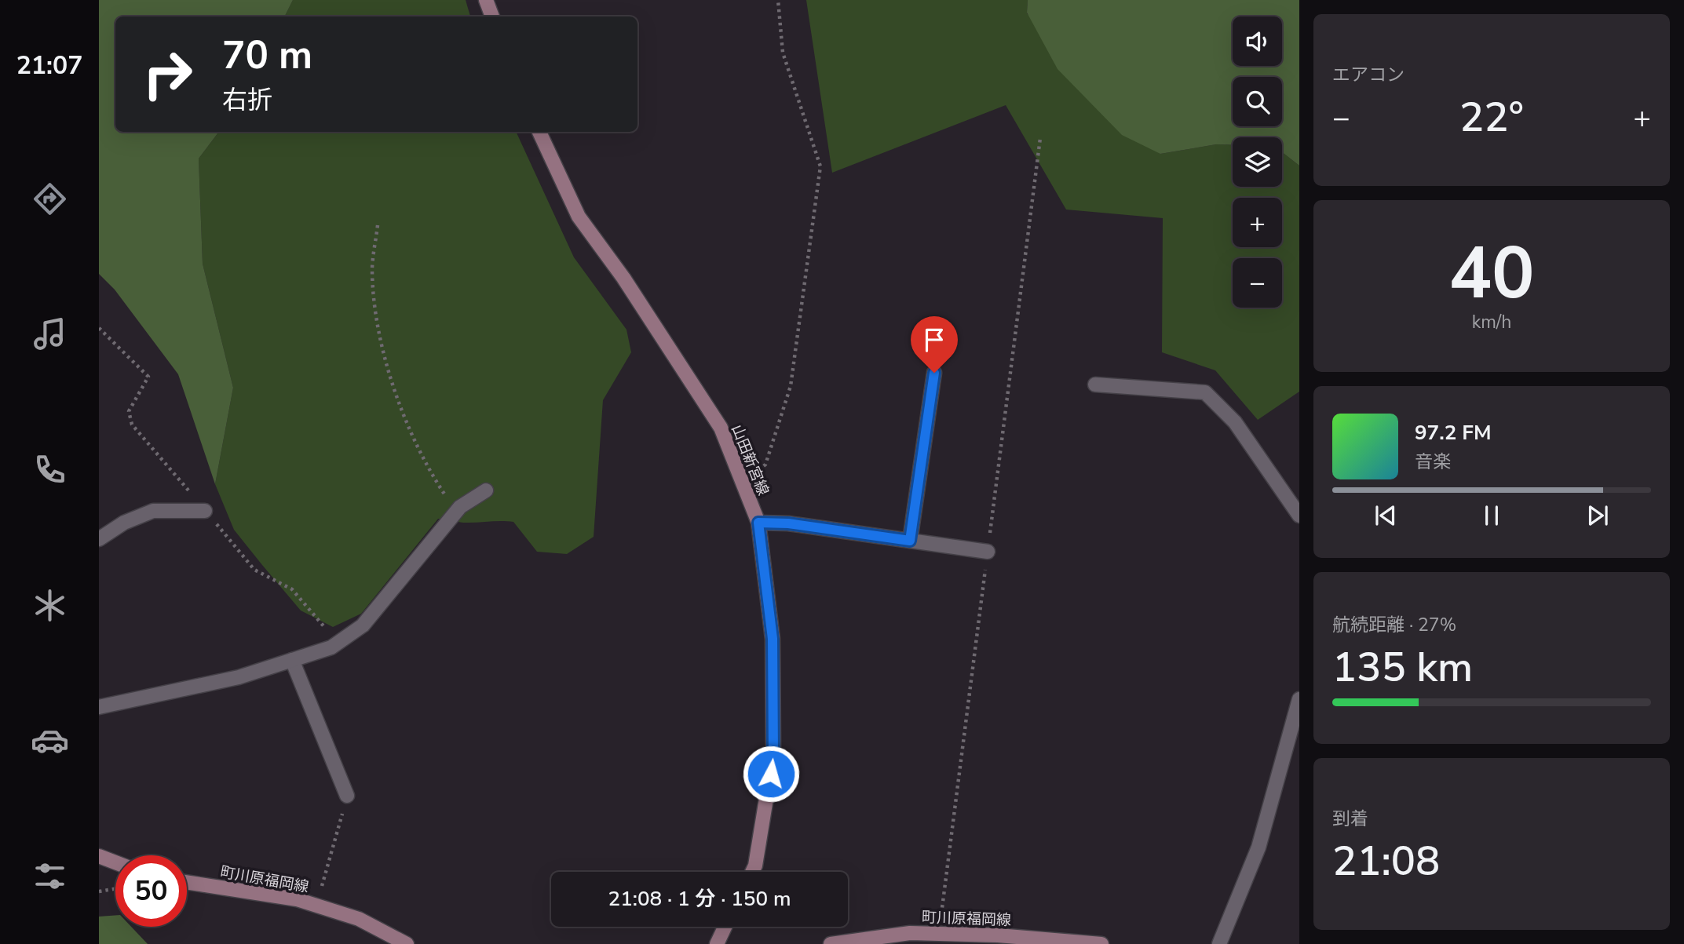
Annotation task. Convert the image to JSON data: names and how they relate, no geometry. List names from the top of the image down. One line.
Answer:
{"streets":{"main road":["山田新宮線","町川原福岡線"]},"page":{"tabs":"21:07","tile":["エアコン",["40","km/h"],["航続距離 · 27%","135 km"],["到着","21:08"]],"map_buttons":["+","−"],"turn":["70 m","右折"],"heat":["−","22°","+"],"song":["97.2 FM","音楽"],"limit":"50","trip":"21:08 · 1 分 · 150 m"}}
